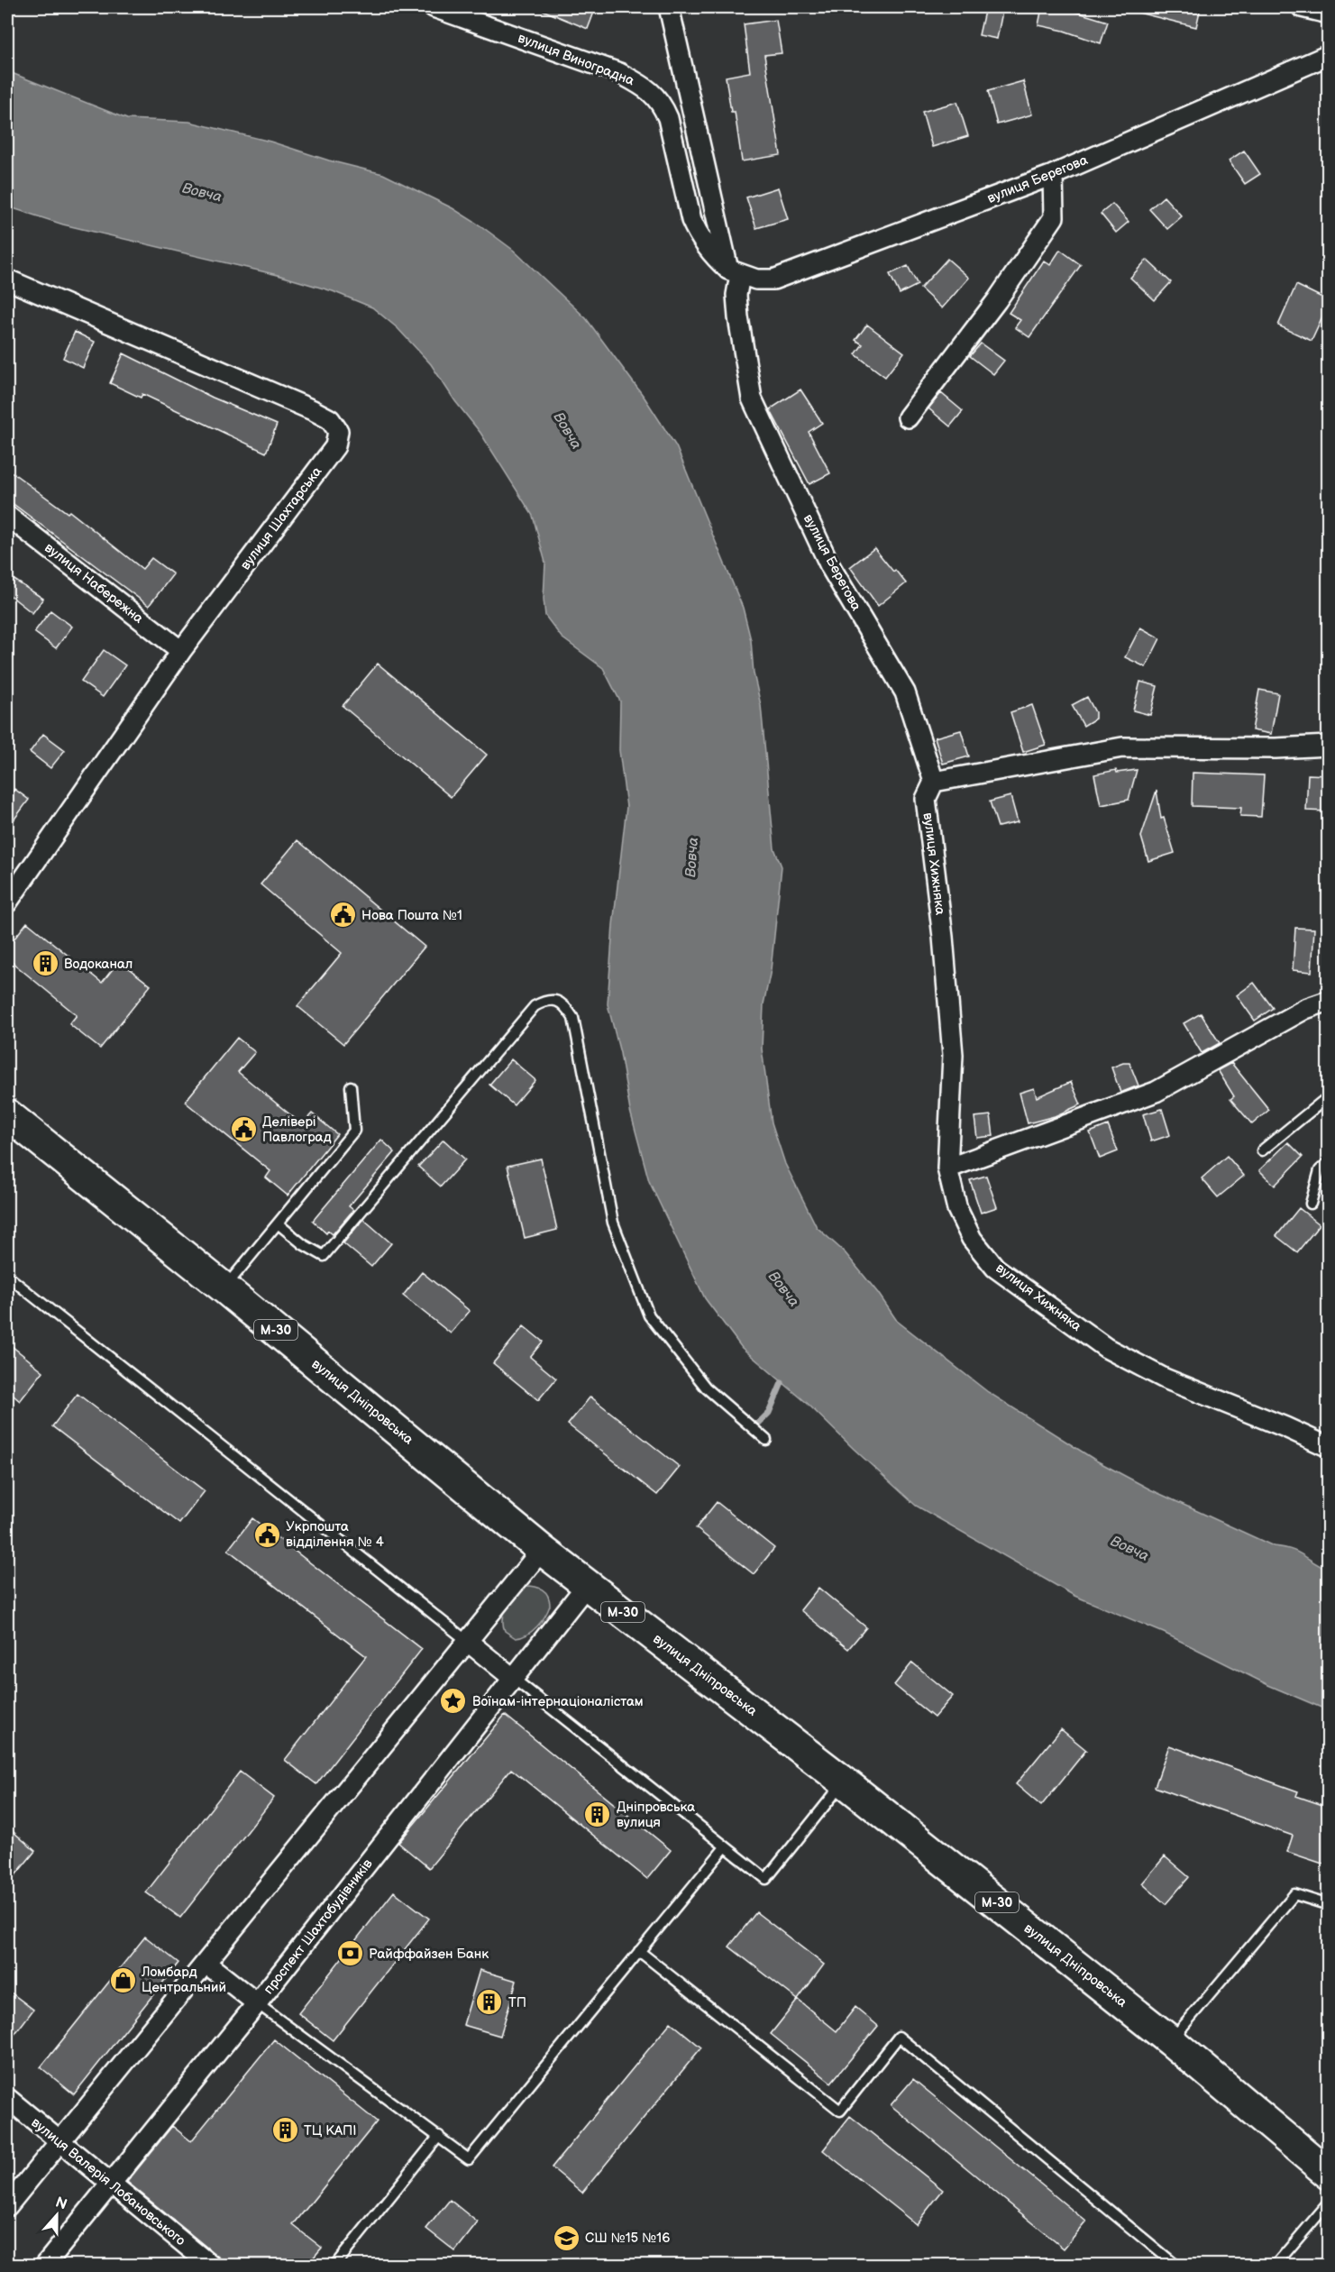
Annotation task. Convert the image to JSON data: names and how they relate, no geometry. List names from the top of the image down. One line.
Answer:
{"streets":{"highway":["М-30","вулиця Дніпровська"],"street":["вулиця Виноградна","вулиця Берегова","вулиця Шахтарська","вулиця Набережна","вулиця Хижняка","проспект Шахтобудівників","вулиця Валерія Лобановського"]},"crossings":[["вулиця Виноградна","вулиця Берегова"],["вулиця Берегова","вулиця Хижняка"],["вулиця Шахтарська","вулиця Набережна"],["вулиця Дніпровська","проспект Шахтобудівників"],["проспект Шахтобудівників","вулиця Валерія Лобановського"]],"water":["Вовча"],"places":{"public building":["Нова Пошта №1","Делівері Павлоград","Укрпошта відділення № 4"],"building":["Водоканал","Дніпровська вулиця","ТП","ТЦ КАПІ"],"place":["Воїнам-інтернаціоналістам"],"bank":["Райффайзен Банк"],"shop":["Ломбард Центральний"],"school or university":["СШ №15 №16"]},"north":"top"}
